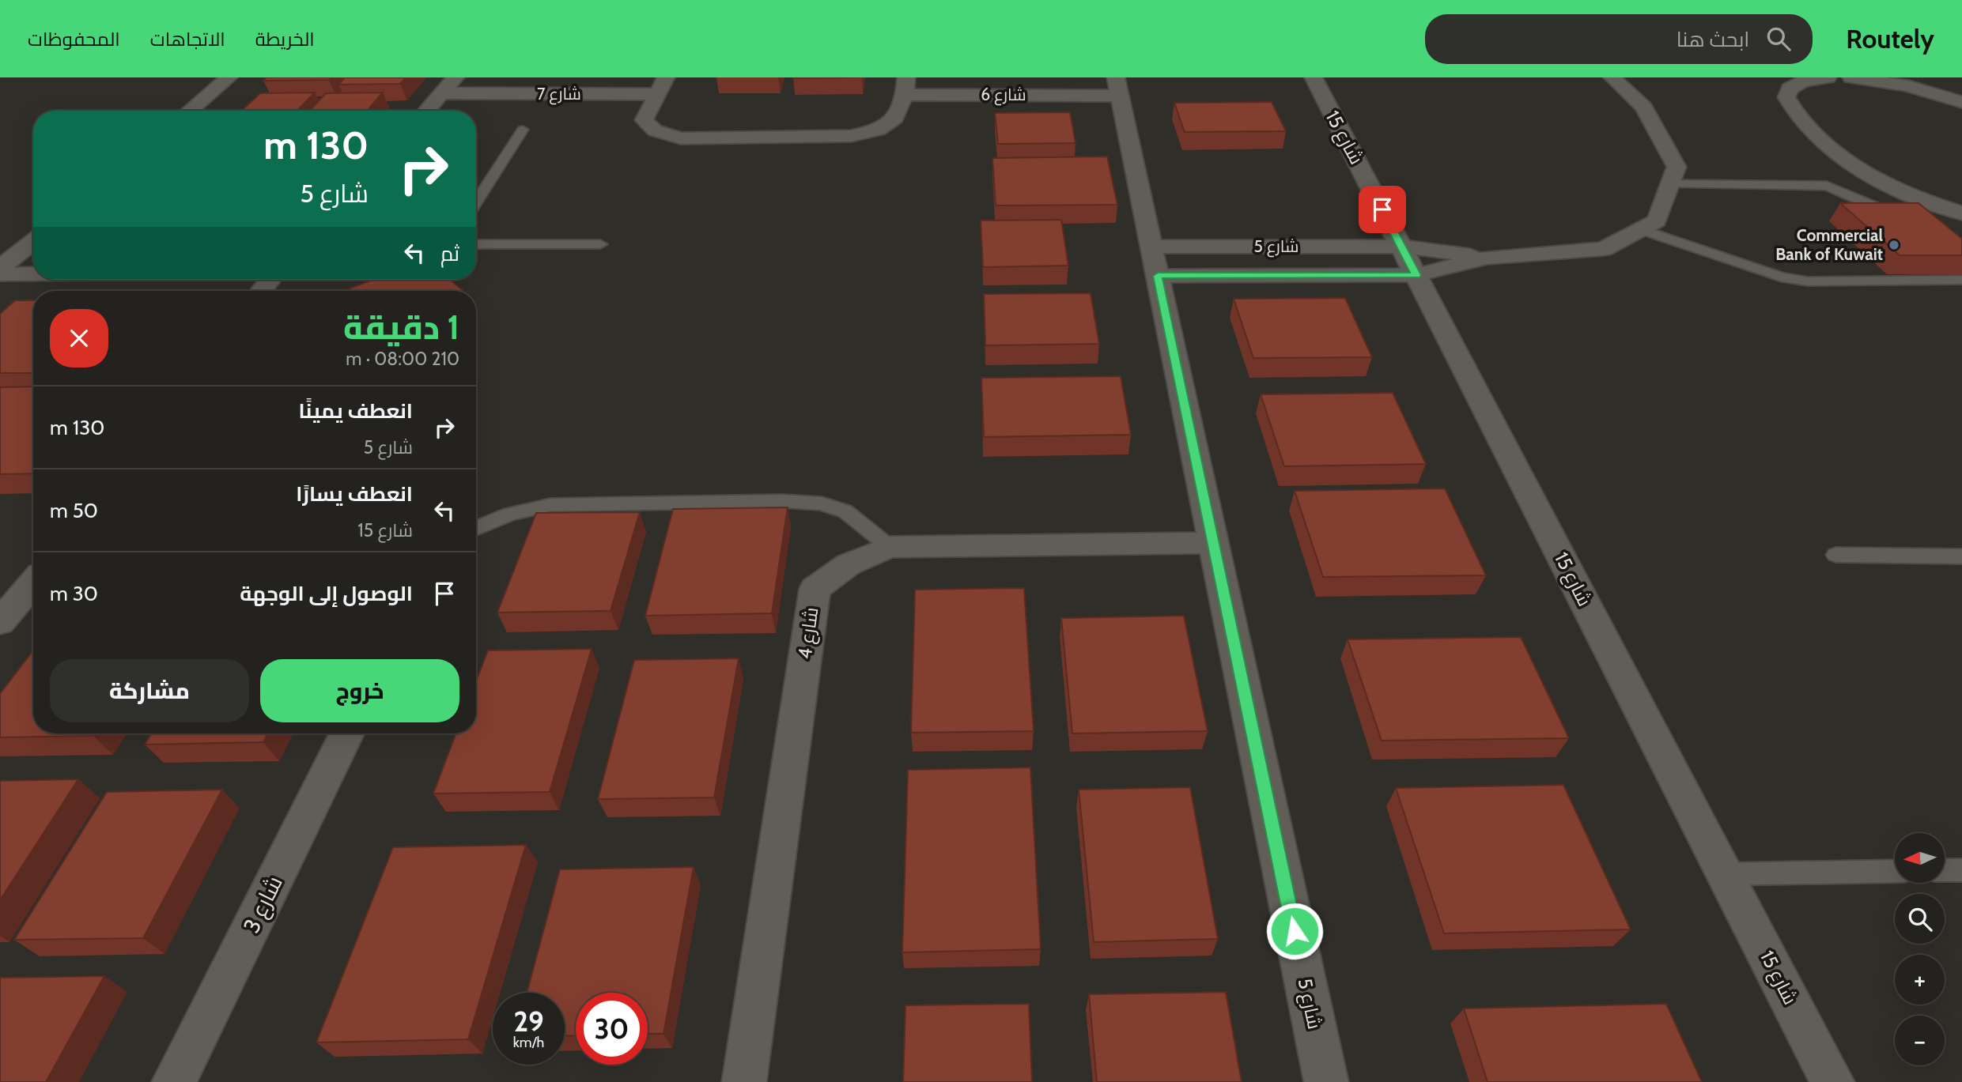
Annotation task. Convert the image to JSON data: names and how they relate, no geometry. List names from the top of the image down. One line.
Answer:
{"streets":{"street":["شارع 7","شارع 6","شارع 15","شارع 5","شارع 4","شارع 3"]},"crossings":[["شارع 6","شارع 5"],["شارع 15","شارع 5"],["شارع 5","شارع 4"]],"places":["Commercial Bank of Kuwait"],"north":"left","page":{"header":"Routely","search":"ابحث هنا","nav":["الخريطة","الاتجاهات","المحفوظات"],"turn":["130 m","شارع 5"],"then":"ثم","heading":["1 دقيقة","210 m · 08:00"],"list":[{"name":"انعطف يمينًا","note":"شارع 5","value":"130 m"},{"name":"انعطف يسارًا","note":"شارع 15","value":"50 m"},{"name":"الوصول إلى الوجهة","value":"30 m"}],"buttons":["خروج","مشاركة"],"map_buttons":["+","−"],"speed":"29 km/h","limit":"30"}}
